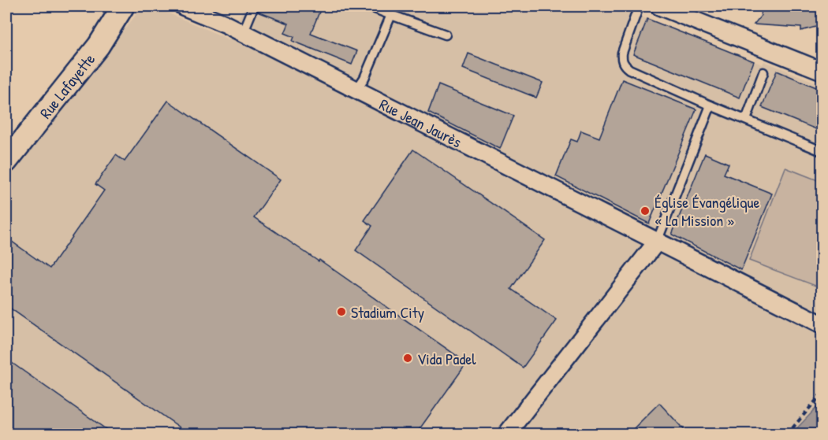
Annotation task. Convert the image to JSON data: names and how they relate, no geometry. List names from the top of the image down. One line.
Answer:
{"streets":{"street":["Rue Lafayette","Rue Jean Jaurès"]},"places":["Église Évangélique « La Mission »","Stadium City","Vida Padel"]}
